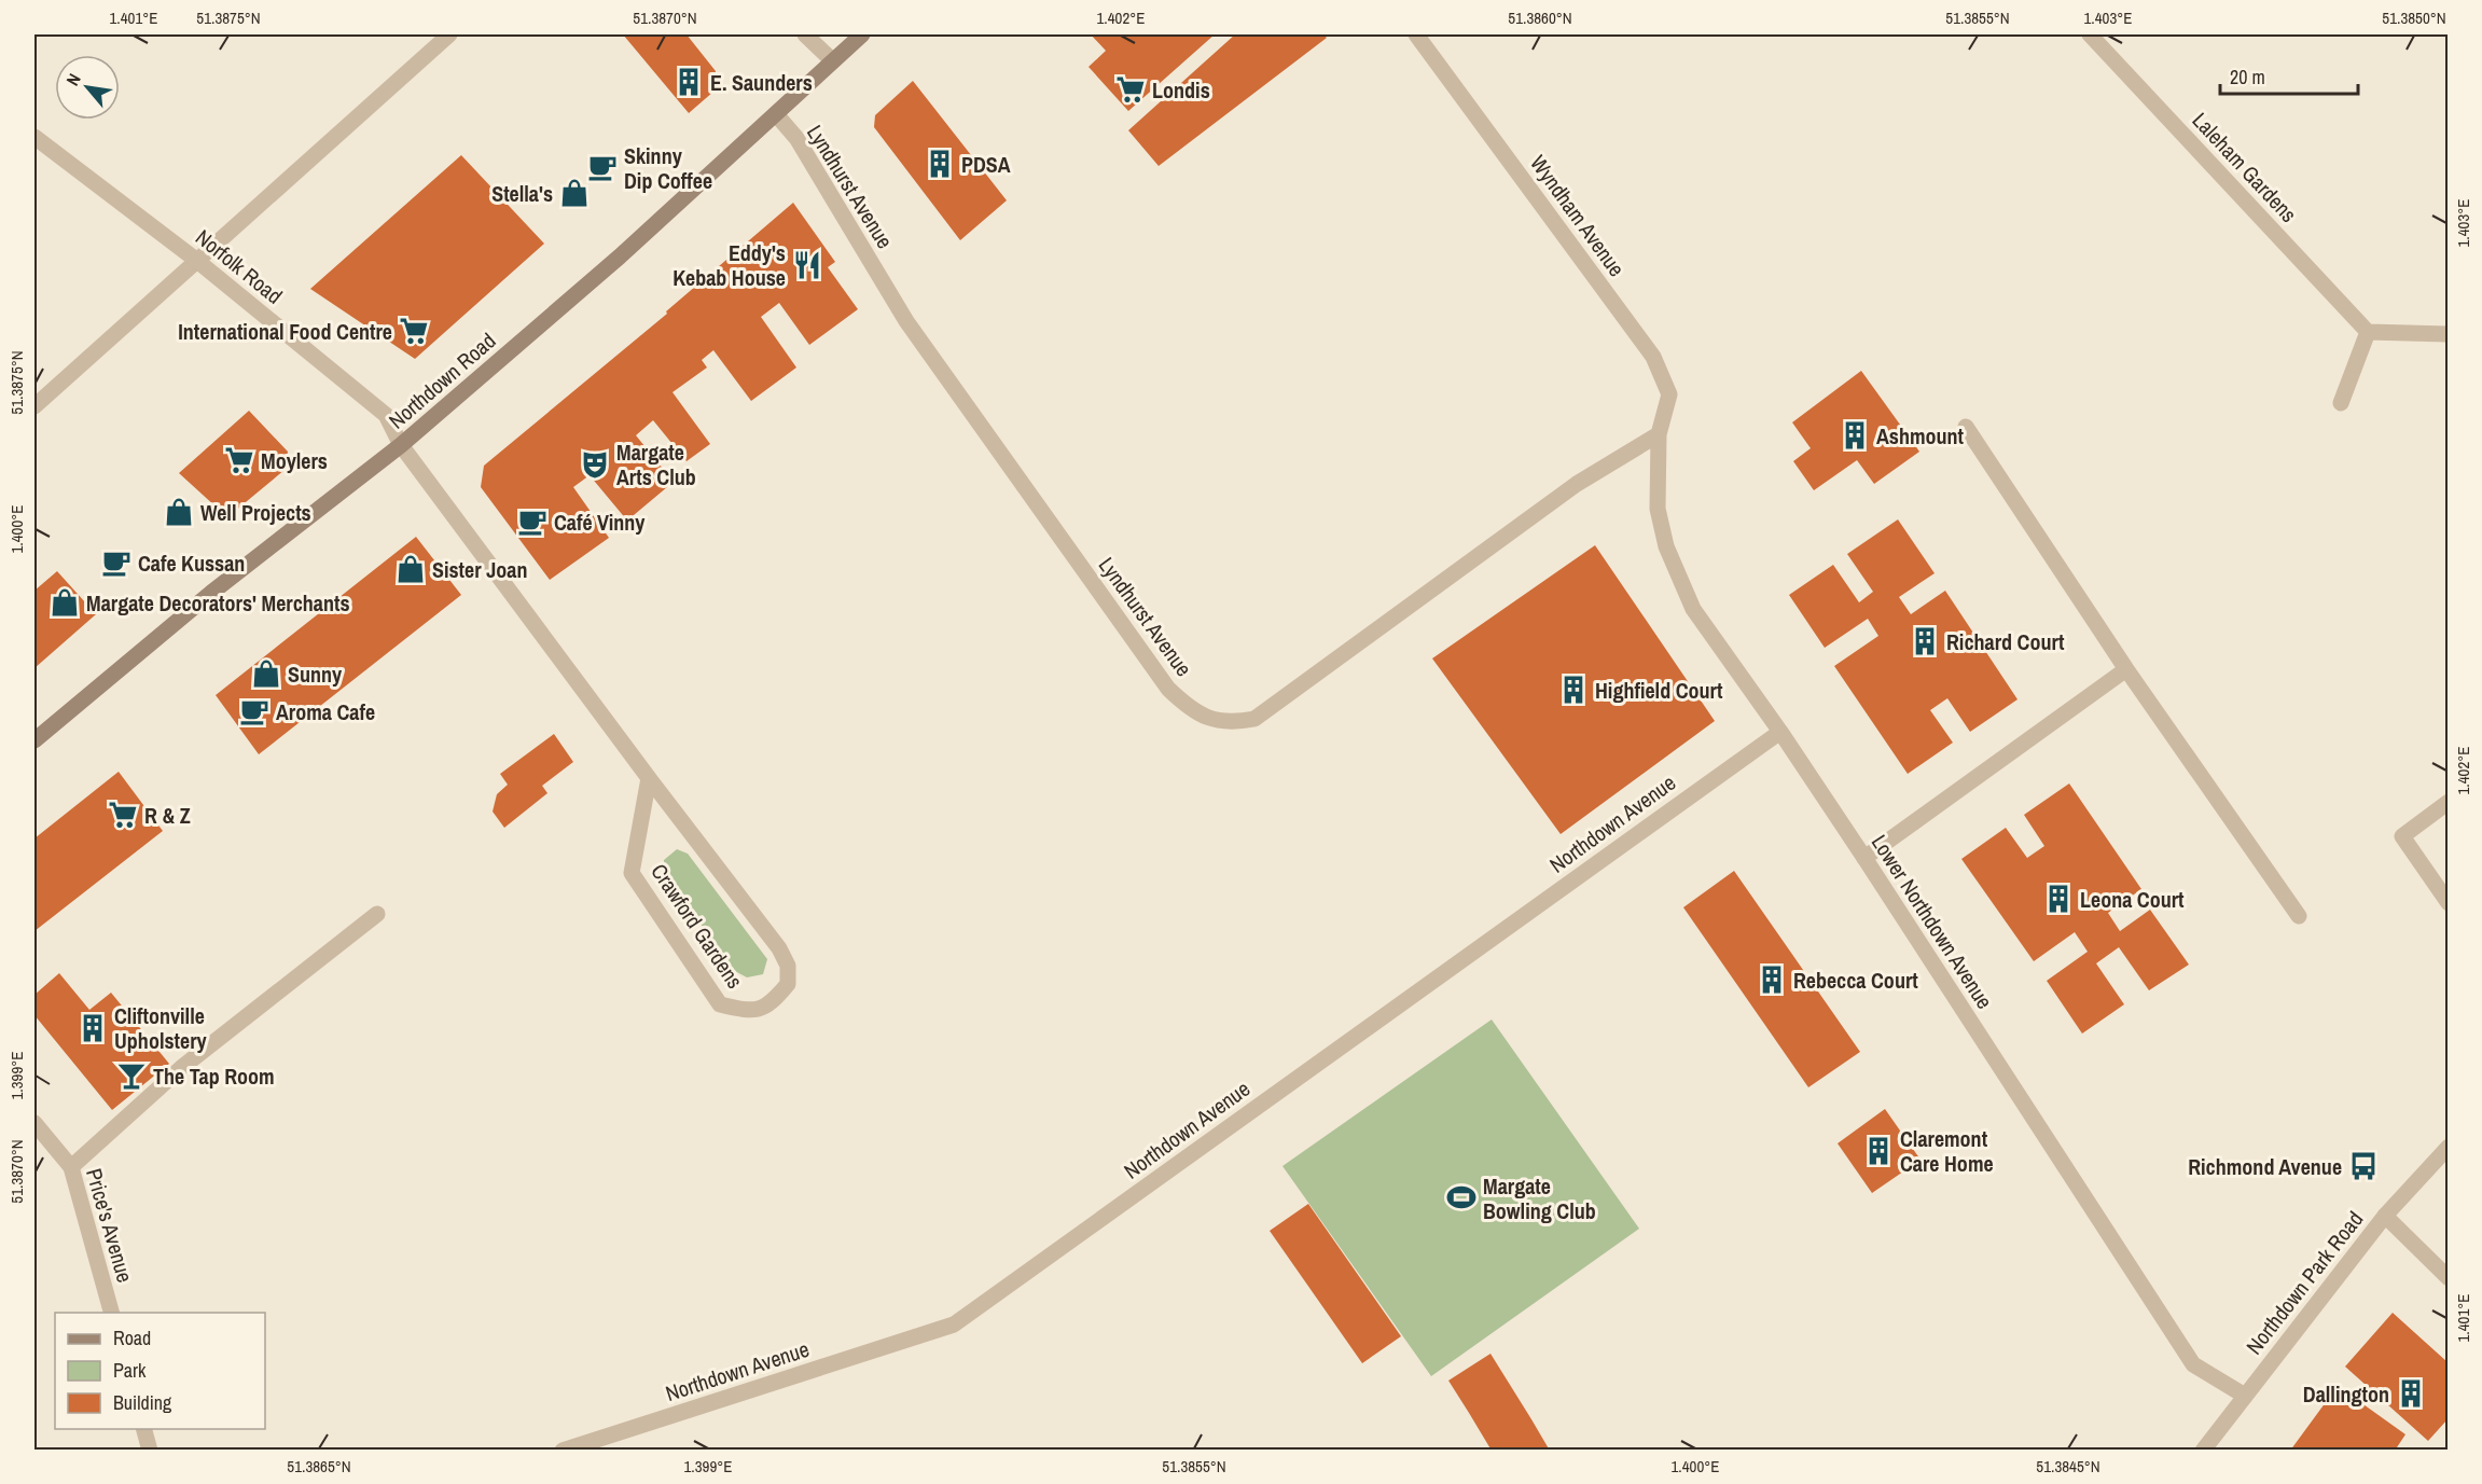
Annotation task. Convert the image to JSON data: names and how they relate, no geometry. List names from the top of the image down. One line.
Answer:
{"streets":{"main road":["Northdown Road"],"street":["Laleham Gardens","Lyndhurst Avenue","Wyndham Avenue","Norfolk Road","Northdown Avenue","Lower Northdown Avenue","Crawford Gardens","Price's Avenue","Northdown Park Road"]},"crossings":[["Lyndhurst Avenue","Wyndham Avenue"],["Lyndhurst Avenue","Northdown Road"],["Lyndhurst Avenue","Lower Northdown Avenue"],["Wyndham Avenue","Lower Northdown Avenue"],["Norfolk Road","Northdown Road"],["Norfolk Road","Crawford Gardens"],["Northdown Road","Crawford Gardens"],["Northdown Avenue","Lower Northdown Avenue"],["Lower Northdown Avenue","Northdown Park Road"]],"places":{"building":["E. Saunders","PDSA","Ashmount","Richard Court","Highfield Court","Leona Court","Rebecca Court","Cliftonville Upholstery","Claremont Care Home","Dallington"],"supermarket":["Londis","International Food Centre","Moylers","R & Z"],"cafe":["Skinny Dip Coffee","Café Vinny","Cafe Kussan","Aroma Cafe"],"shop":["Stella's","Well Projects","Sister Joan","Margate Decorators' Merchants","Sunny"],"restaurant":["Eddy's Kebab House"],"theatre":["Margate Arts Club"],"bar":["The Tap Room"],"bus stop":["Richmond Avenue"],"sports":["Margate Bowling Club"]},"legend":["Road","Park","Building"],"scale_bar":"20 m","north":"top left","coordinates":["1.401°E","51.3875°N","51.3870°N","1.402°E","51.3860°N","51.3855°N","1.403°E","51.3850°N","1.400°E","1.399°E","51.3865°N","51.3845°N"]}
